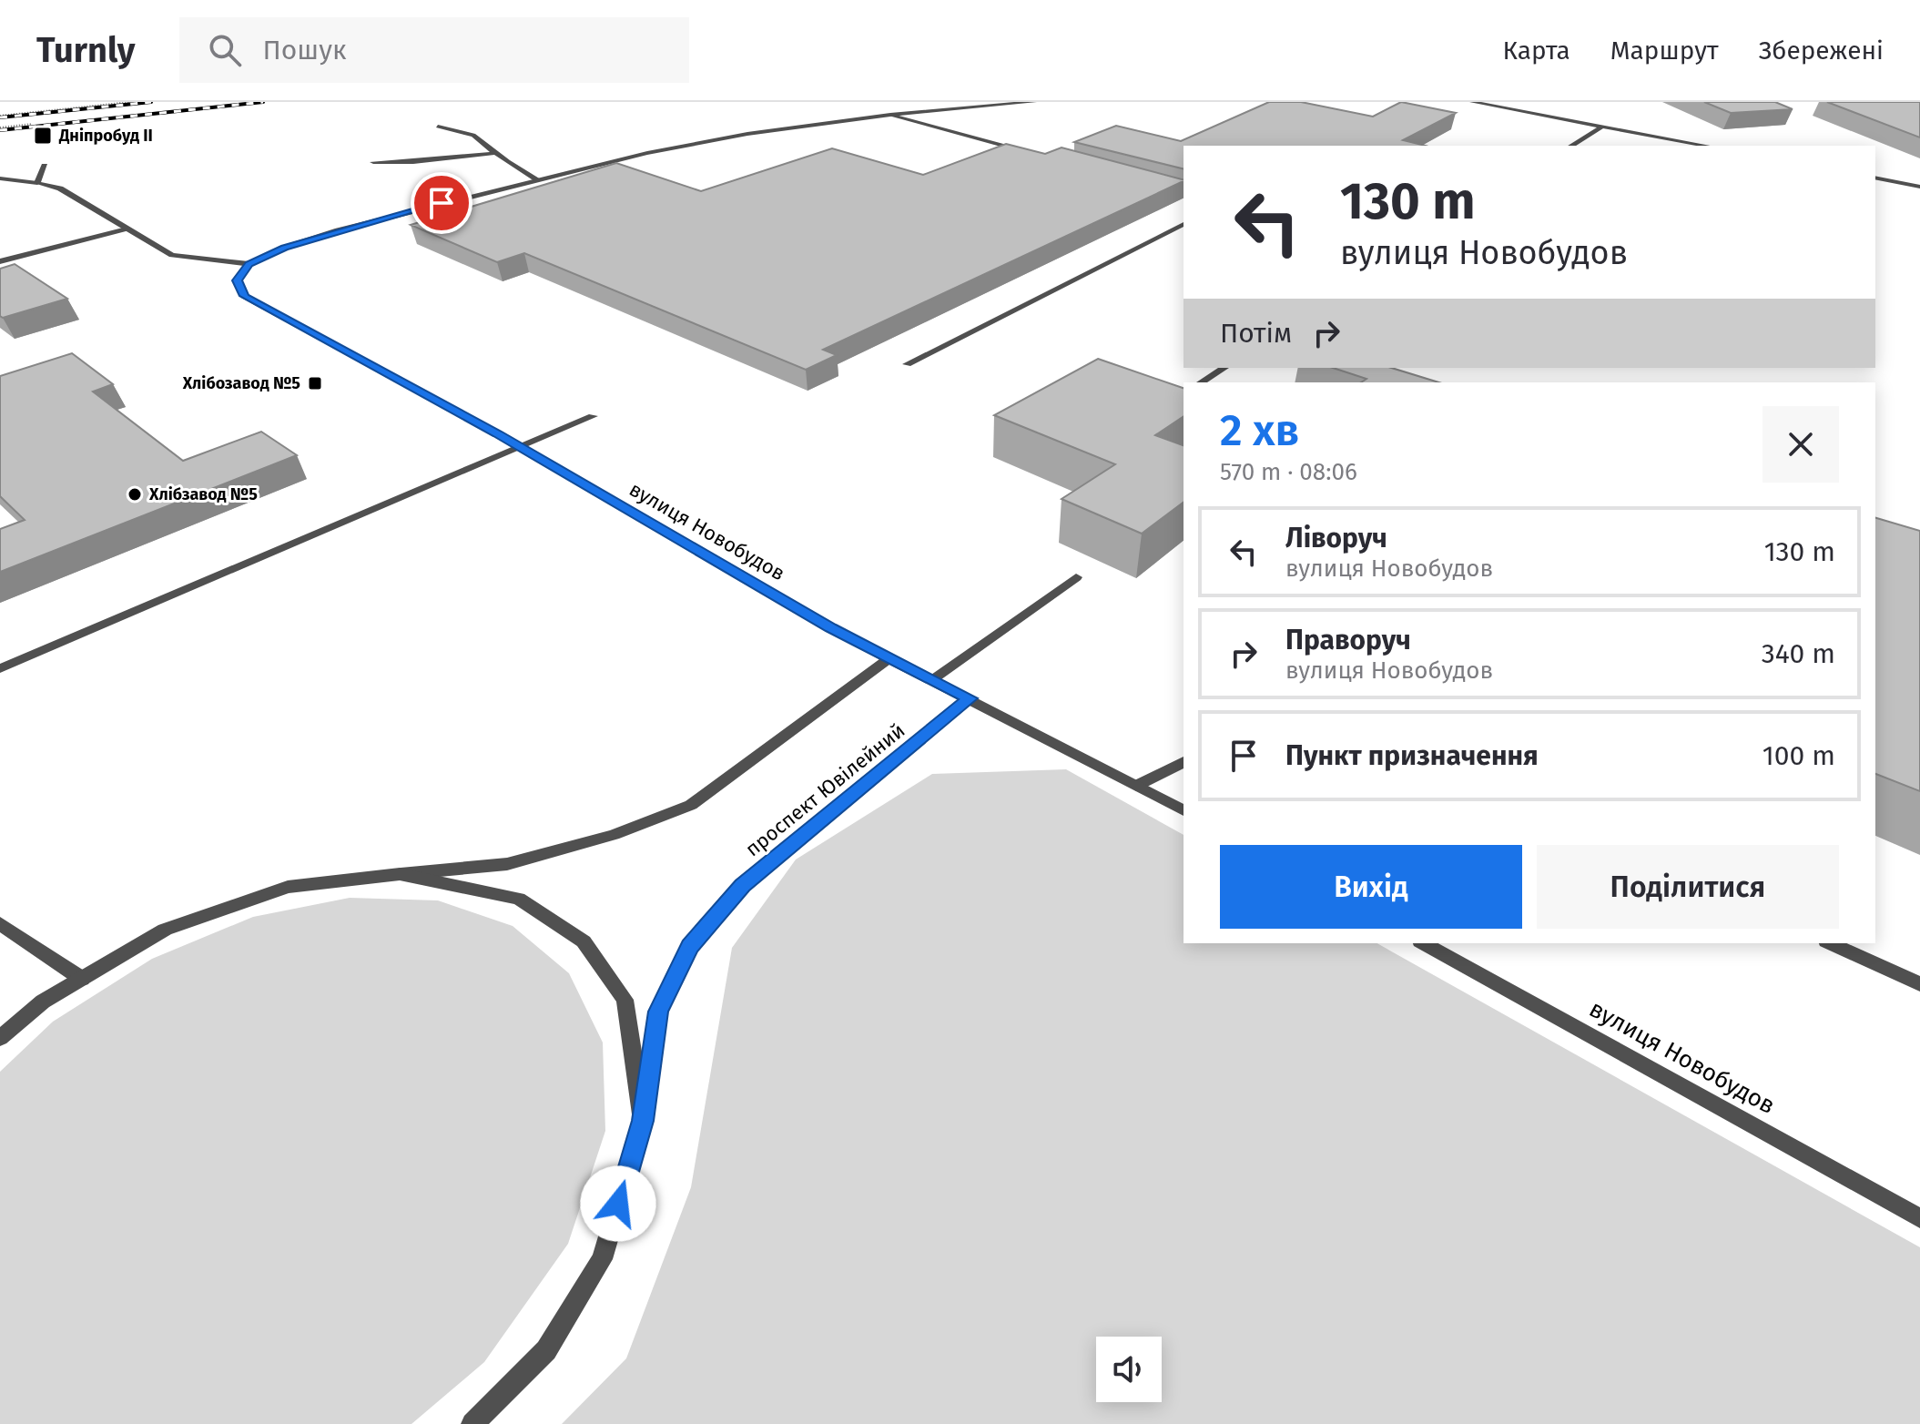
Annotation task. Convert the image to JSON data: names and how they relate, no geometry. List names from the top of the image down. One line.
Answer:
{"streets":{"street":["вулиця Новобудов","проспект Ювілейний"]},"crossings":[["вулиця Новобудов","проспект Ювілейний"]],"places":{"transit":["Дніпробуд ІІ","Хлібозавод №5"],"other":["Хлібзавод №5"]},"page":{"header":"Turnly","search":"Пошук","nav":["Карта","Маршрут","Збережені"],"turn":["130 m","вулиця Новобудов"],"then":"Потім","heading":["2 хв","570 m · 08:06"],"list":[{"name":"Ліворуч","note":"вулиця Новобудов","value":"130 m"},{"name":"Праворуч","note":"вулиця Новобудов","value":"340 m"},{"name":"Пункт призначення","value":"100 m"}],"buttons":["Вихід","Поділитися"]}}
